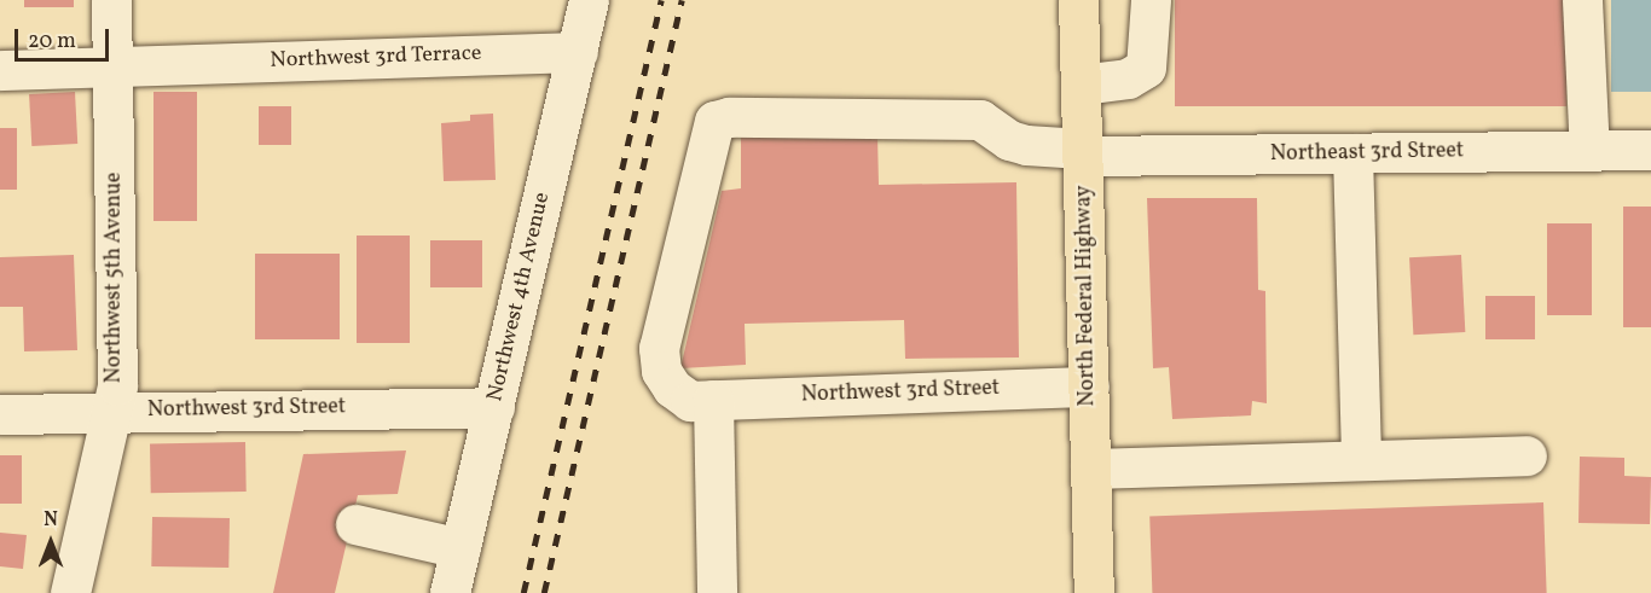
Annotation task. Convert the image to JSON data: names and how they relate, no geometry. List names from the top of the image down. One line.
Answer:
{"streets":{"main road":["North Federal Highway"],"street":["Northwest 3rd Terrace","Northeast 3rd Street","Northwest 5th Avenue","Northwest 4th Avenue","Northwest 3rd Street"]},"crossings":[["Northwest 3rd Terrace","Northwest 5th Avenue"],["Northwest 3rd Terrace","Northwest 4th Avenue"],["Northeast 3rd Street","North Federal Highway"],["Northeast 3rd Street","Northwest 3rd Street"],["Northwest 5th Avenue","Northwest 3rd Street"],["North Federal Highway","Northwest 3rd Street"],["Northwest 4th Avenue","Northwest 3rd Street"]],"scale_bar":"20 m","north":"top"}
